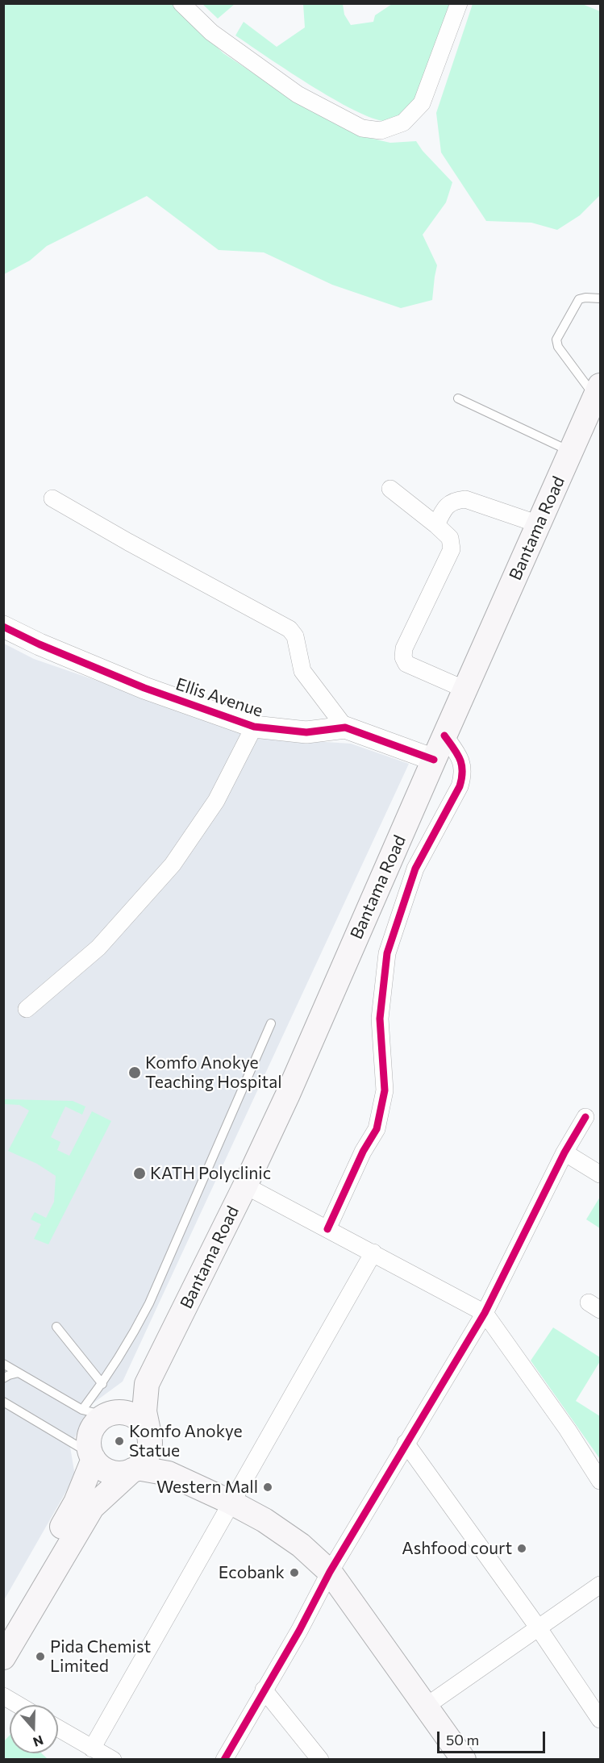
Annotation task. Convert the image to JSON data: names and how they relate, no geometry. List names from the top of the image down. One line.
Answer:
{"streets":{"main road":["Bantama Road"],"street":["Ellis Avenue"]},"crossings":[["Bantama Road","Ellis Avenue"]],"places":["Komfo Anokye Teaching Hospital","KATH Polyclinic","Komfo Anokye Statue","Western Mall","Ashfood court","Ecobank","Pida Chemist Limited"],"scale_bar":"50 m","north":"bottom"}
